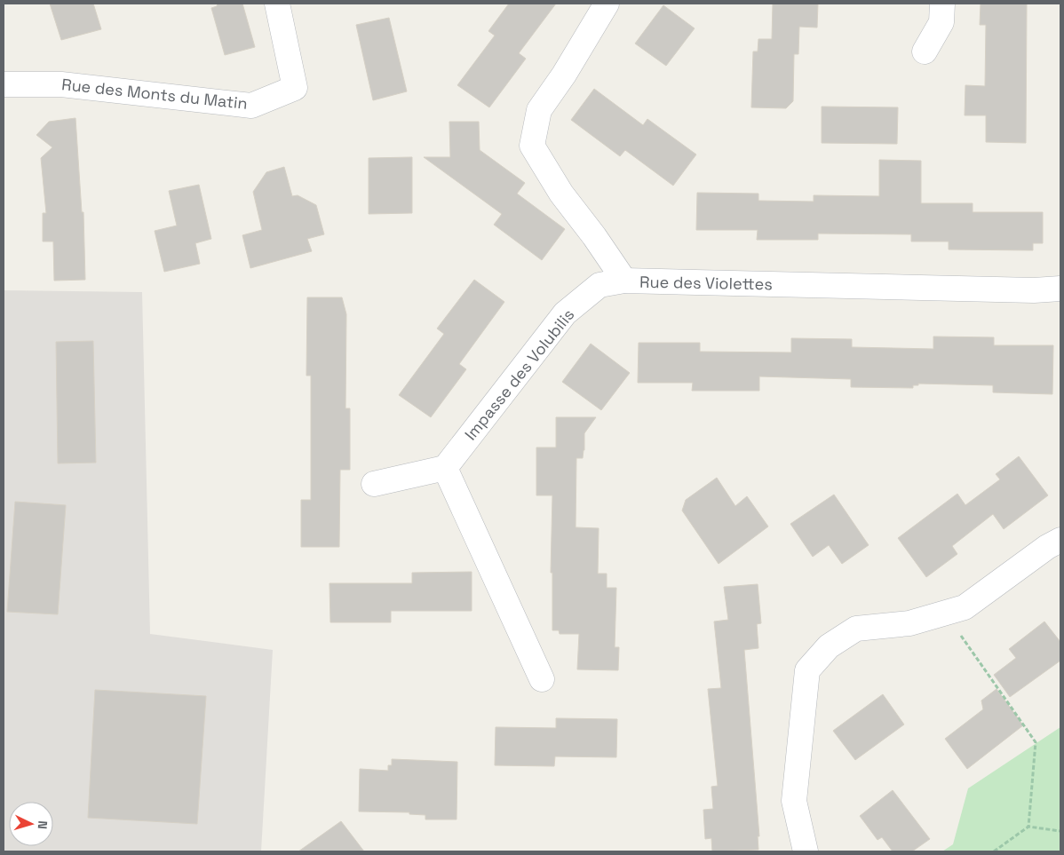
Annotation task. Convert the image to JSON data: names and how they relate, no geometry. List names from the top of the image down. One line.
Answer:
{"streets":{"street":["Rue des Monts du Matin","Rue des Violettes","Impasse des Volubilis"]},"crossings":[["Rue des Violettes","Impasse des Volubilis"]],"north":"right"}
